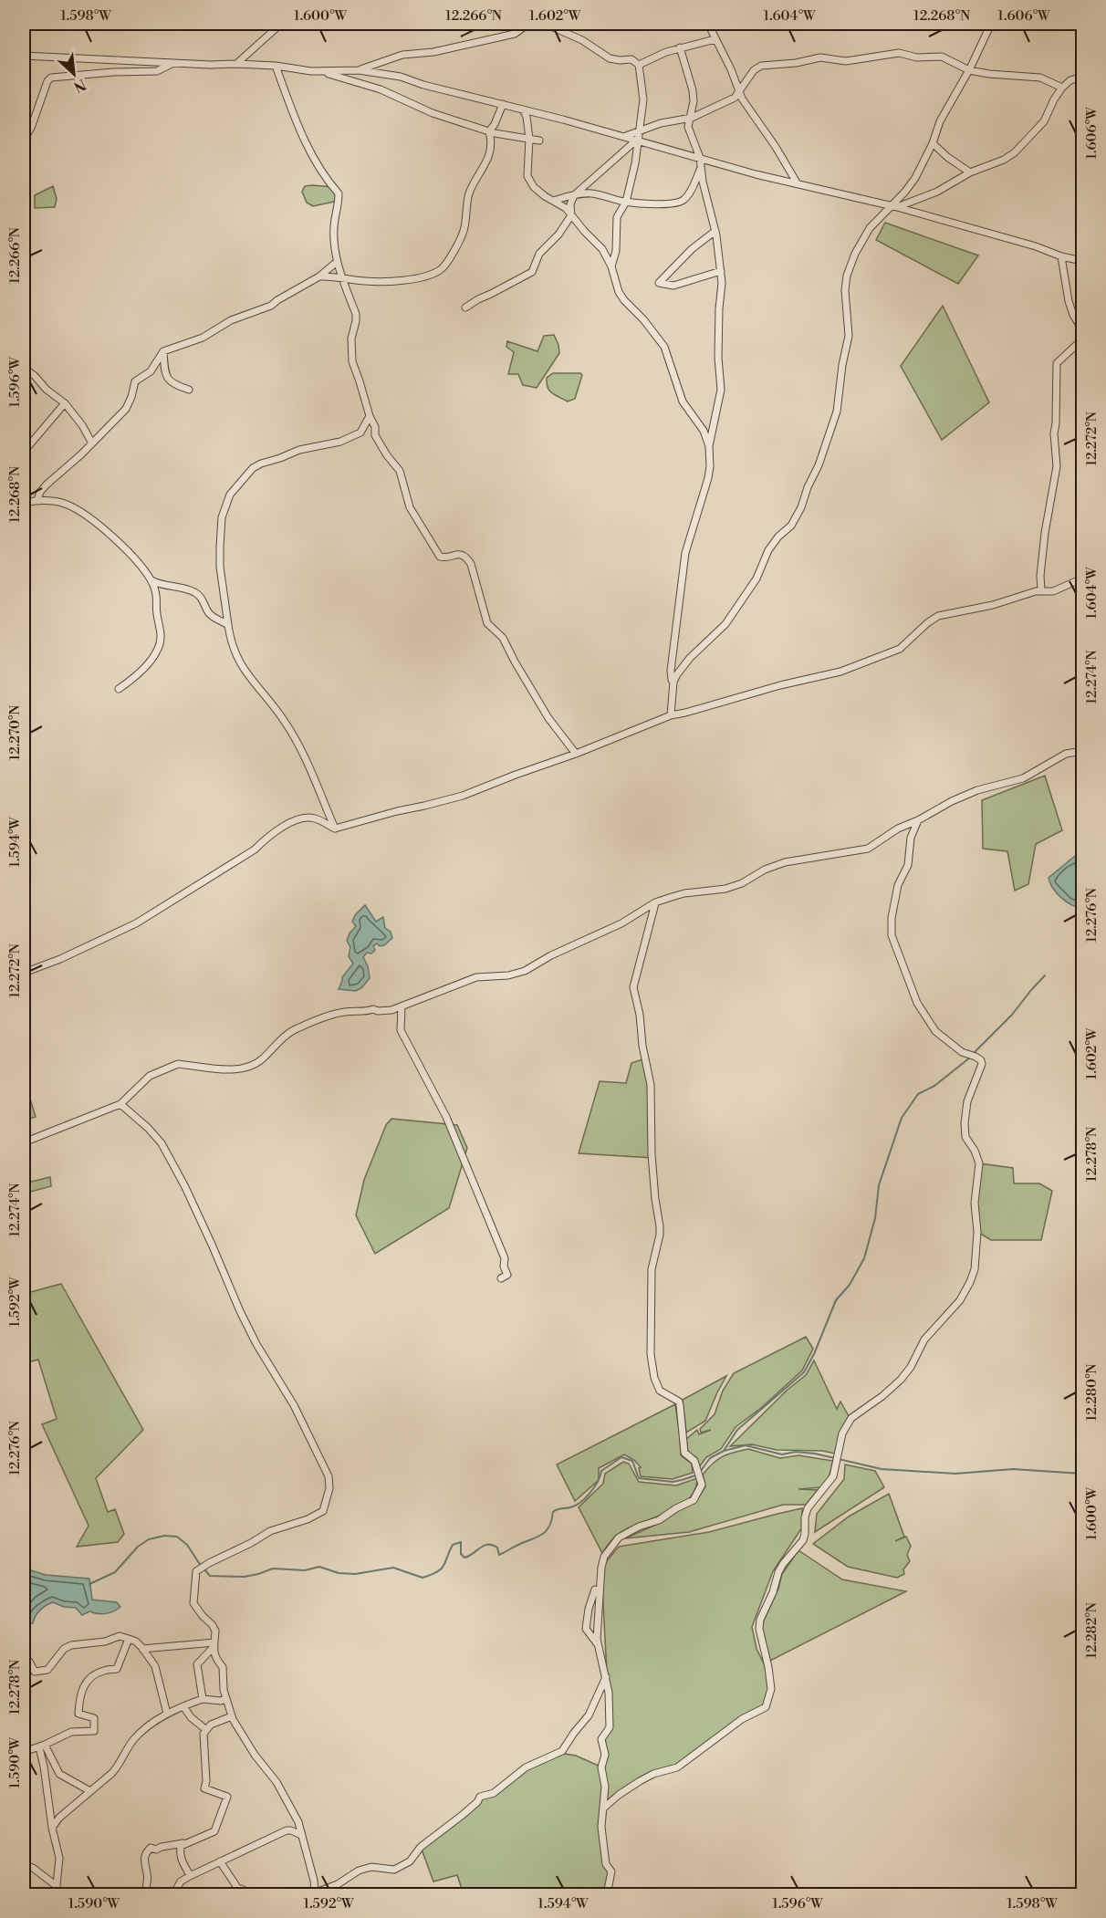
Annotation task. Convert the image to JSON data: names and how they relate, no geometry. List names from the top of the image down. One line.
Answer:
{"north":"bottom right","coordinates":["1.598°W","1.600°W","12.266°N","1.602°W","1.604°W","12.268°N","1.606°W","1.596°W","12.272°N","12.274°N","12.270°N","1.594°W","12.276°N","12.278°N","1.592°W","12.280°N","12.282°N","1.590°W"]}
